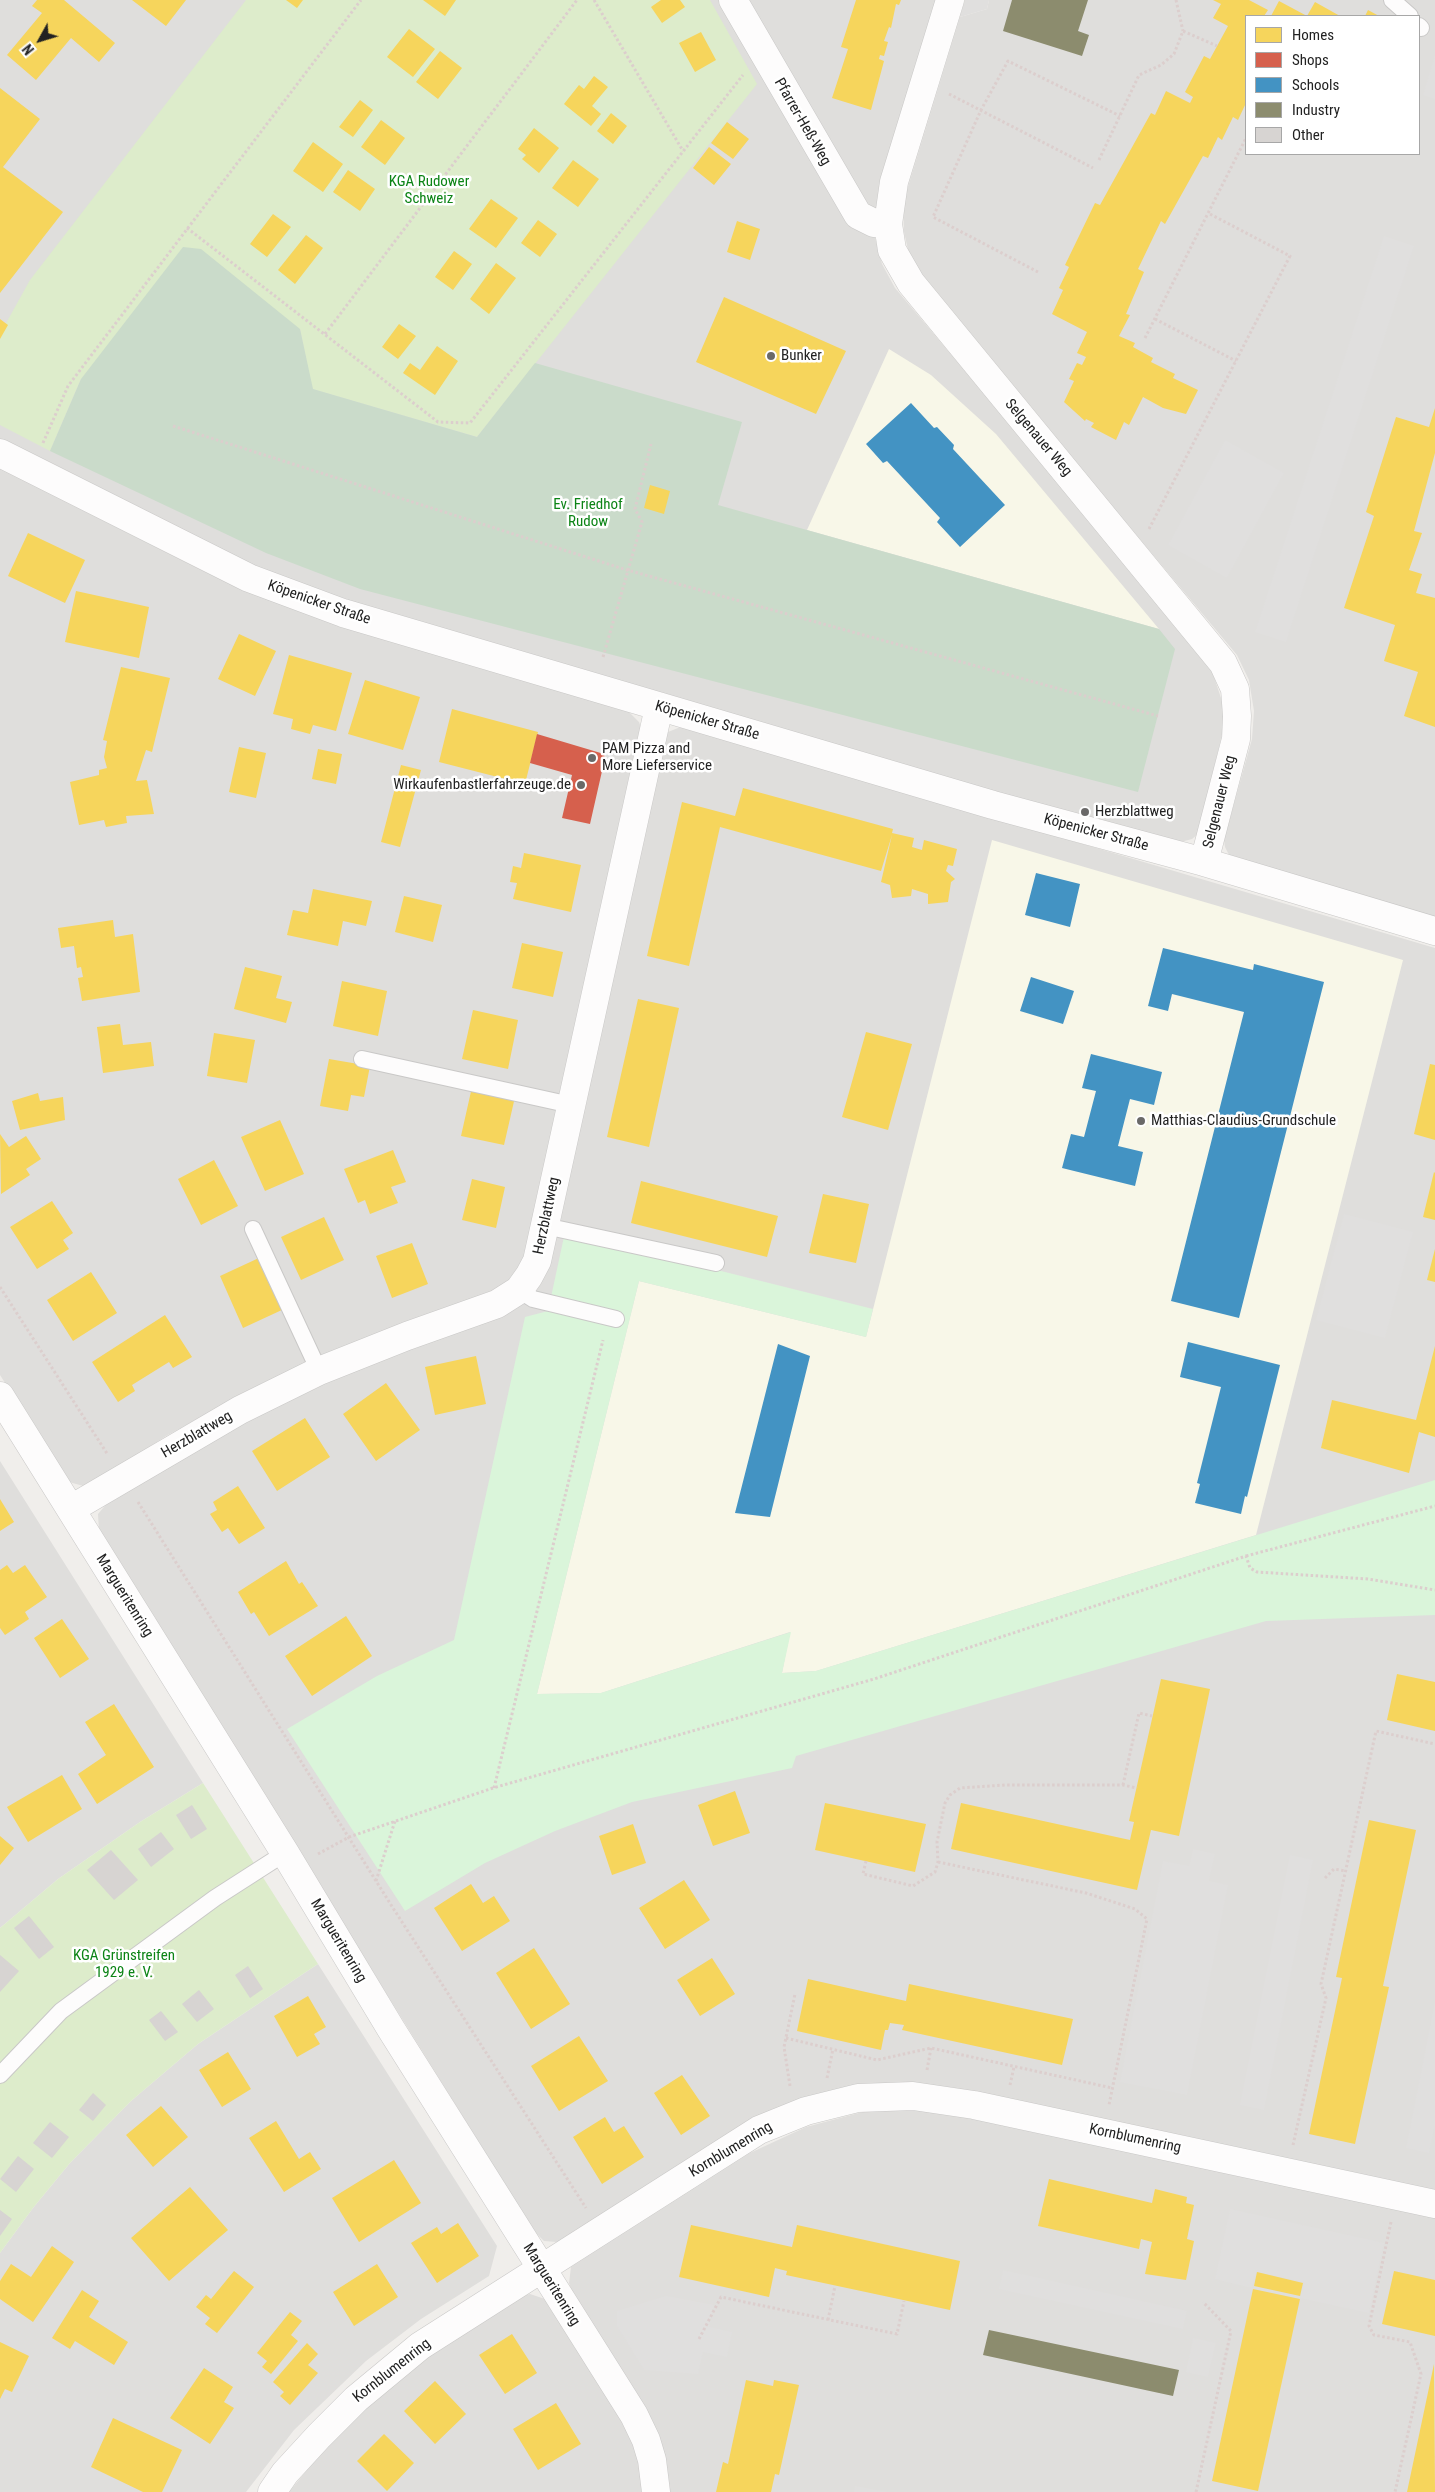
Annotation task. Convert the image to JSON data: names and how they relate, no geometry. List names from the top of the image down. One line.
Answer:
{"streets":{"street":["Pfarrer-Heß-Weg","Selgenauer Weg","Köpenicker Straße","Herzblattweg","Margueritenring","Kornblumenring"]},"crossings":[["Pfarrer-Heß-Weg","Selgenauer Weg"],["Selgenauer Weg","Köpenicker Straße"],["Köpenicker Straße","Herzblattweg"],["Herzblattweg","Margueritenring"],["Margueritenring","Kornblumenring"]],"parks":["KGA Rudower Schweiz","Ev. Friedhof Rudow","KGA Grünstreifen 1929 e. V."],"places":["Bunker","PAM Pizza and More Lieferservice","Wirkaufenbastlerfahrzeuge.de","Herzblattweg","Matthias-Claudius-Grundschule"],"legend":["Homes","Shops","Schools","Industry","Other"],"north":"bottom left"}
